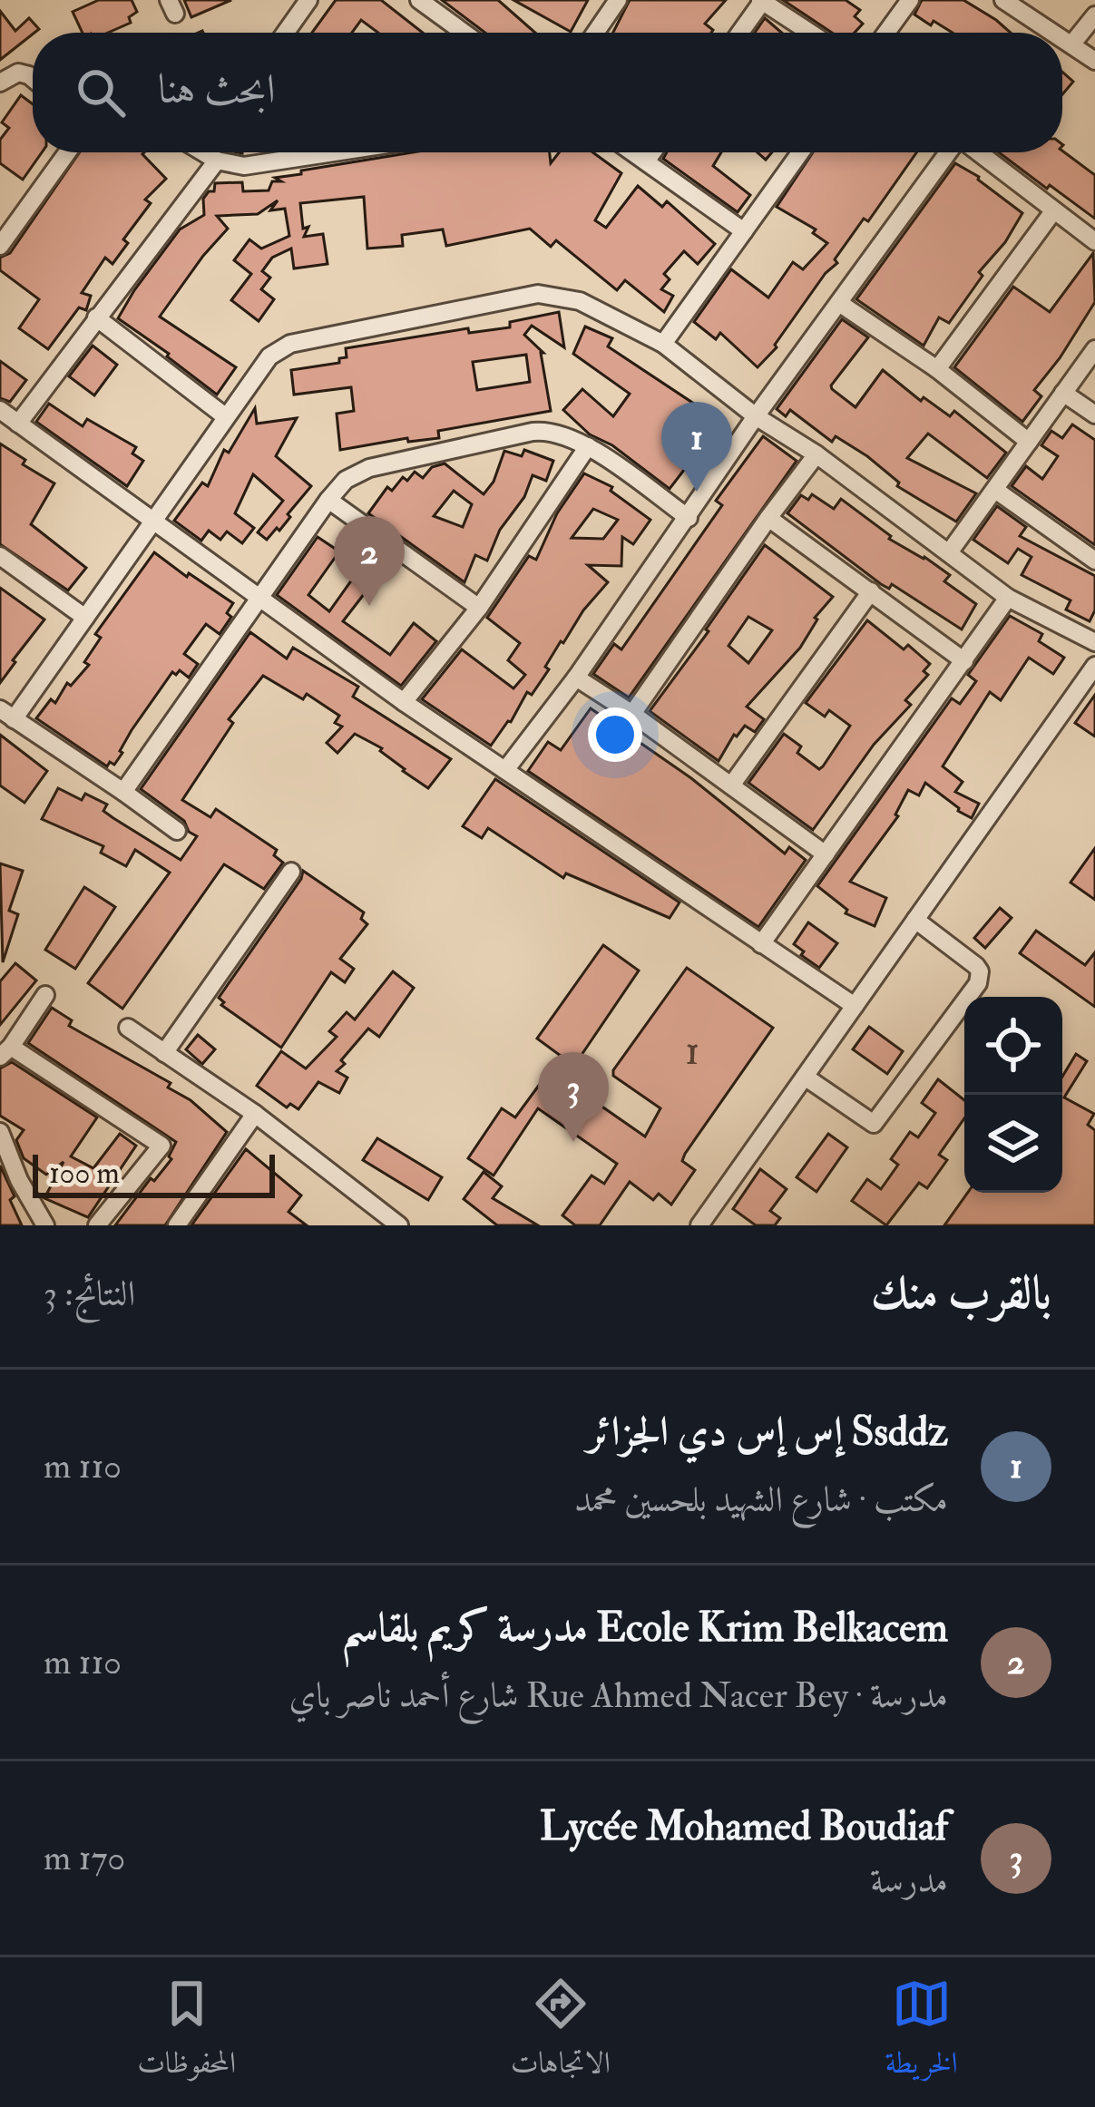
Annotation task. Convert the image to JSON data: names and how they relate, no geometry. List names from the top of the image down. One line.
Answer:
{"house_numbers":["1"],"scale_bar":"100 m","page":{"search":"ابحث هنا","pins":["1","2","3"],"scale":"100 m","heading":["بالقرب منك","النتائج: 3"],"list":[{"mark":"1","name":"Ssddz إس إس دي الجزائر","note":"مكتب · شارع الشهيد بلحسين محمد","value":"110 m"},{"mark":"2","name":"Ecole Krim Belkacem مدرسة كريم بلقاسم","note":"مدرسة · Rue Ahmed Nacer Bey شارع أحمد ناصر باي","value":"110 m"},{"mark":"3","name":"Lycée Mohamed Boudiaf","note":"مدرسة","value":"170 m"}],"nav":["الخريطة","الاتجاهات","المحفوظات"]}}
